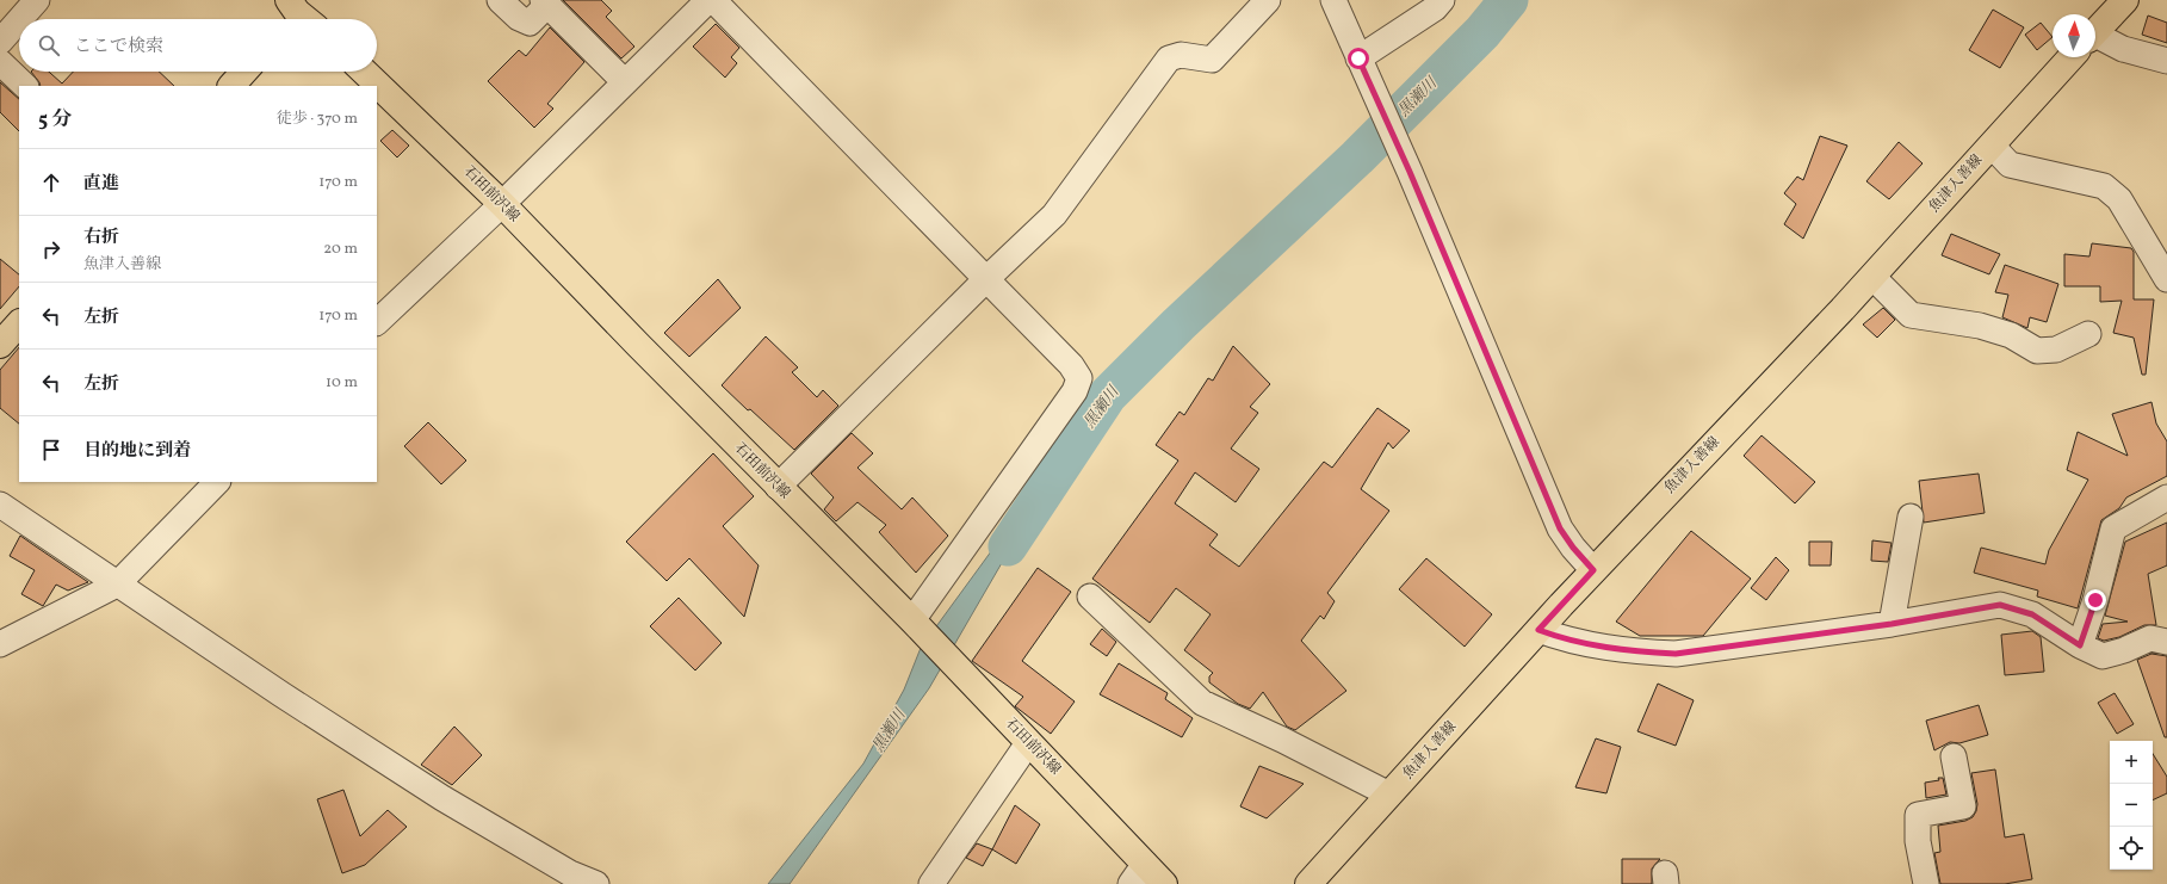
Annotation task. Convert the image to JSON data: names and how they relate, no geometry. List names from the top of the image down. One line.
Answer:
{"streets":{"main road":["魚津入善線","石田前沢線"]},"water":["黒瀬川"],"north":"top","page":{"search":"ここで検索","heading":["5 分","徒歩 · 370 m"],"list":[["直進","170 m"],["右折","魚津入善線","20 m"],["左折","170 m"],["左折","10 m"],"目的地に到着"],"map_buttons":["+","−"]}}
